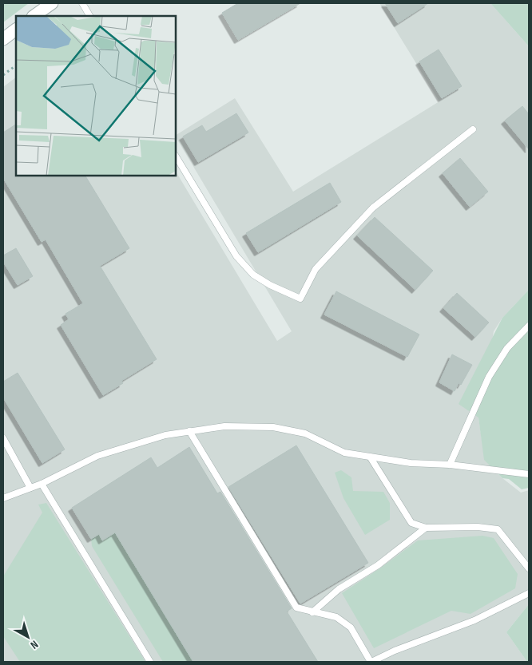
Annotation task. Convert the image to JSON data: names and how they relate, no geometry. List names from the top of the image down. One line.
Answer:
{"north":"bottom right"}
